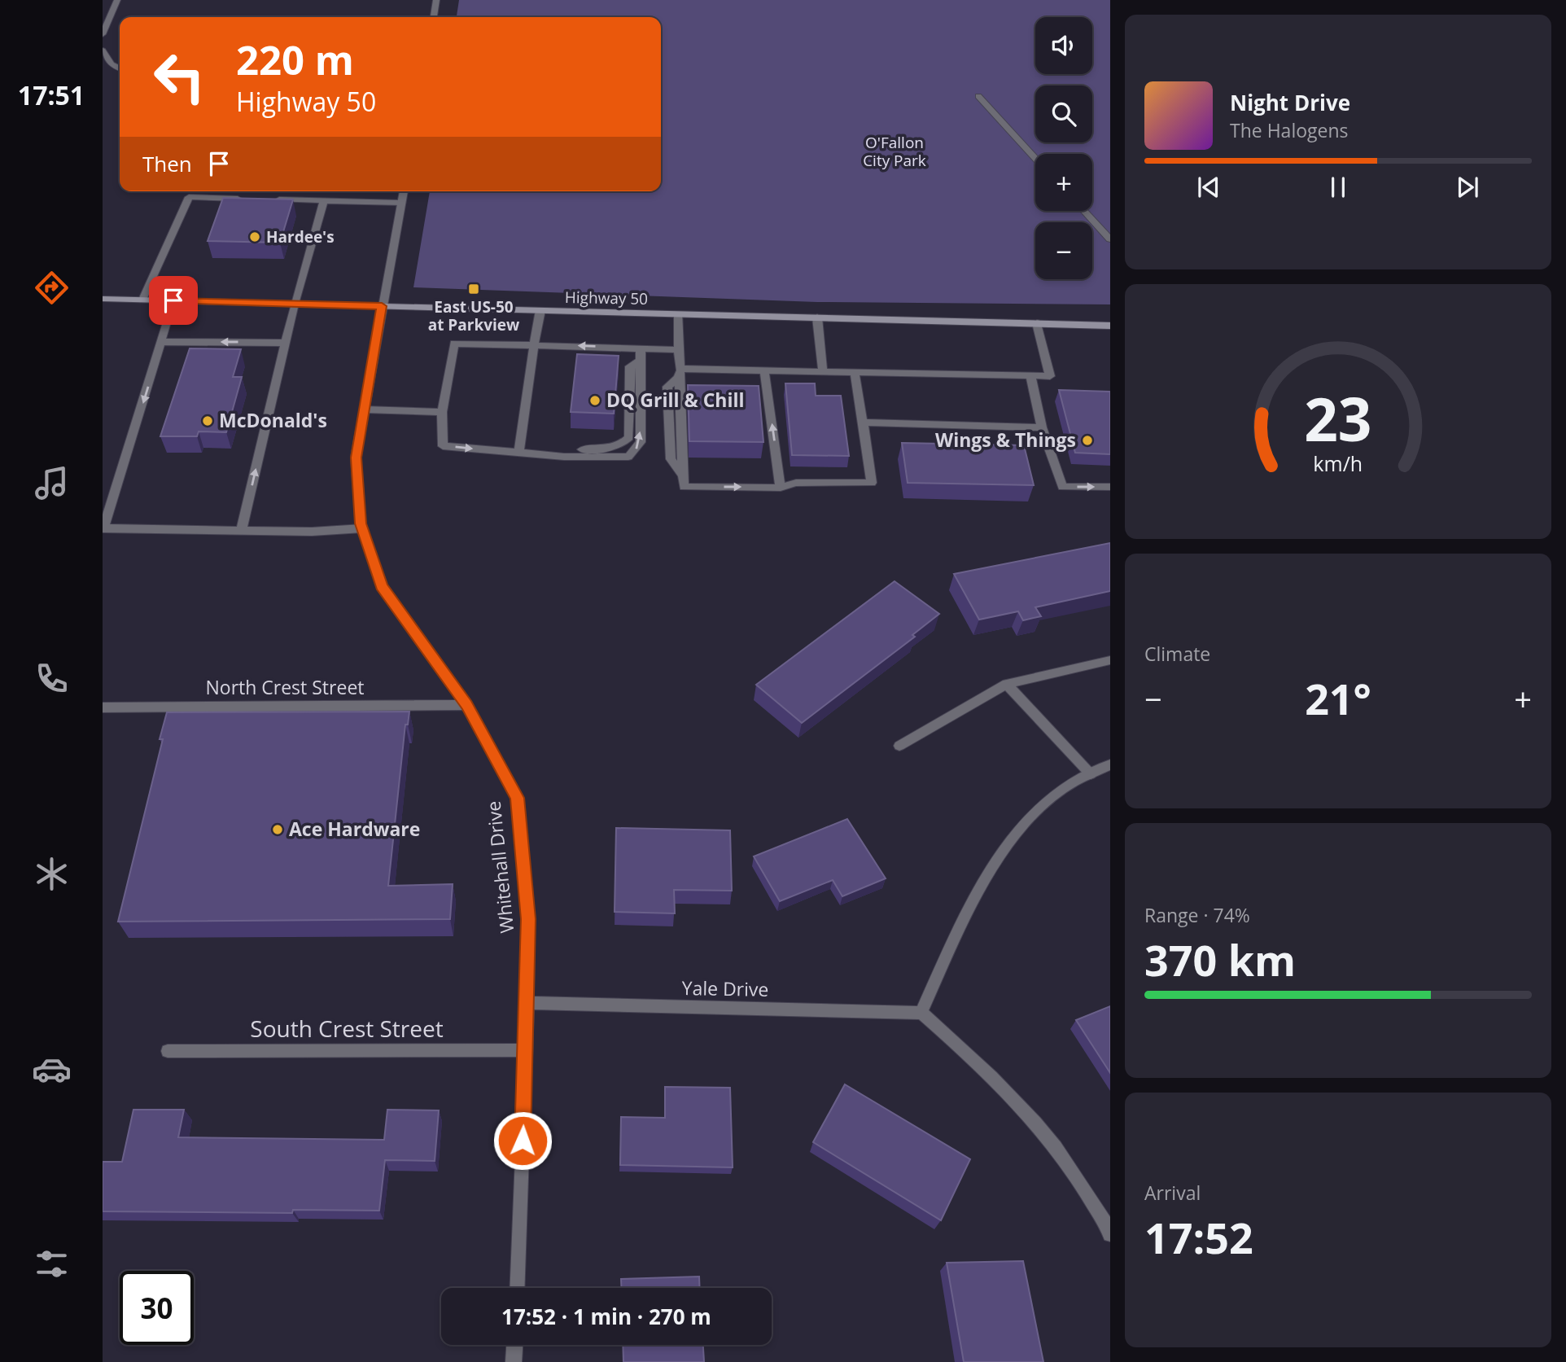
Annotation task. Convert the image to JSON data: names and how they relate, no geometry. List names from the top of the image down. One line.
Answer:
{"streets":{"main road":["Highway 50"],"street":["North Crest Street","Whitehall Drive","Yale Drive","South Crest Street"]},"crossings":[["Highway 50","Whitehall Drive"],["North Crest Street","Whitehall Drive"],["Whitehall Drive","Yale Drive"],["Whitehall Drive","South Crest Street"]],"parks":["O'Fallon City Park"],"places":{"other":["Hardee's","DQ Grill & Chill","McDonald's","Wings & Things","Ace Hardware"],"transit":["East US-50 at Parkview"]},"page":{"tabs":"17:51","map_buttons":["+","−"],"turn":["220 m","Highway 50"],"song":["Night Drive","The Halogens"],"then":"Then","tile":["Climate",["Range · 74%","370 km"],["Arrival","17:52"]],"heat":["−","21°","+"],"limit":"30","trip":"17:52 · 1 min · 270 m","gauge":["23","km/h"]}}
